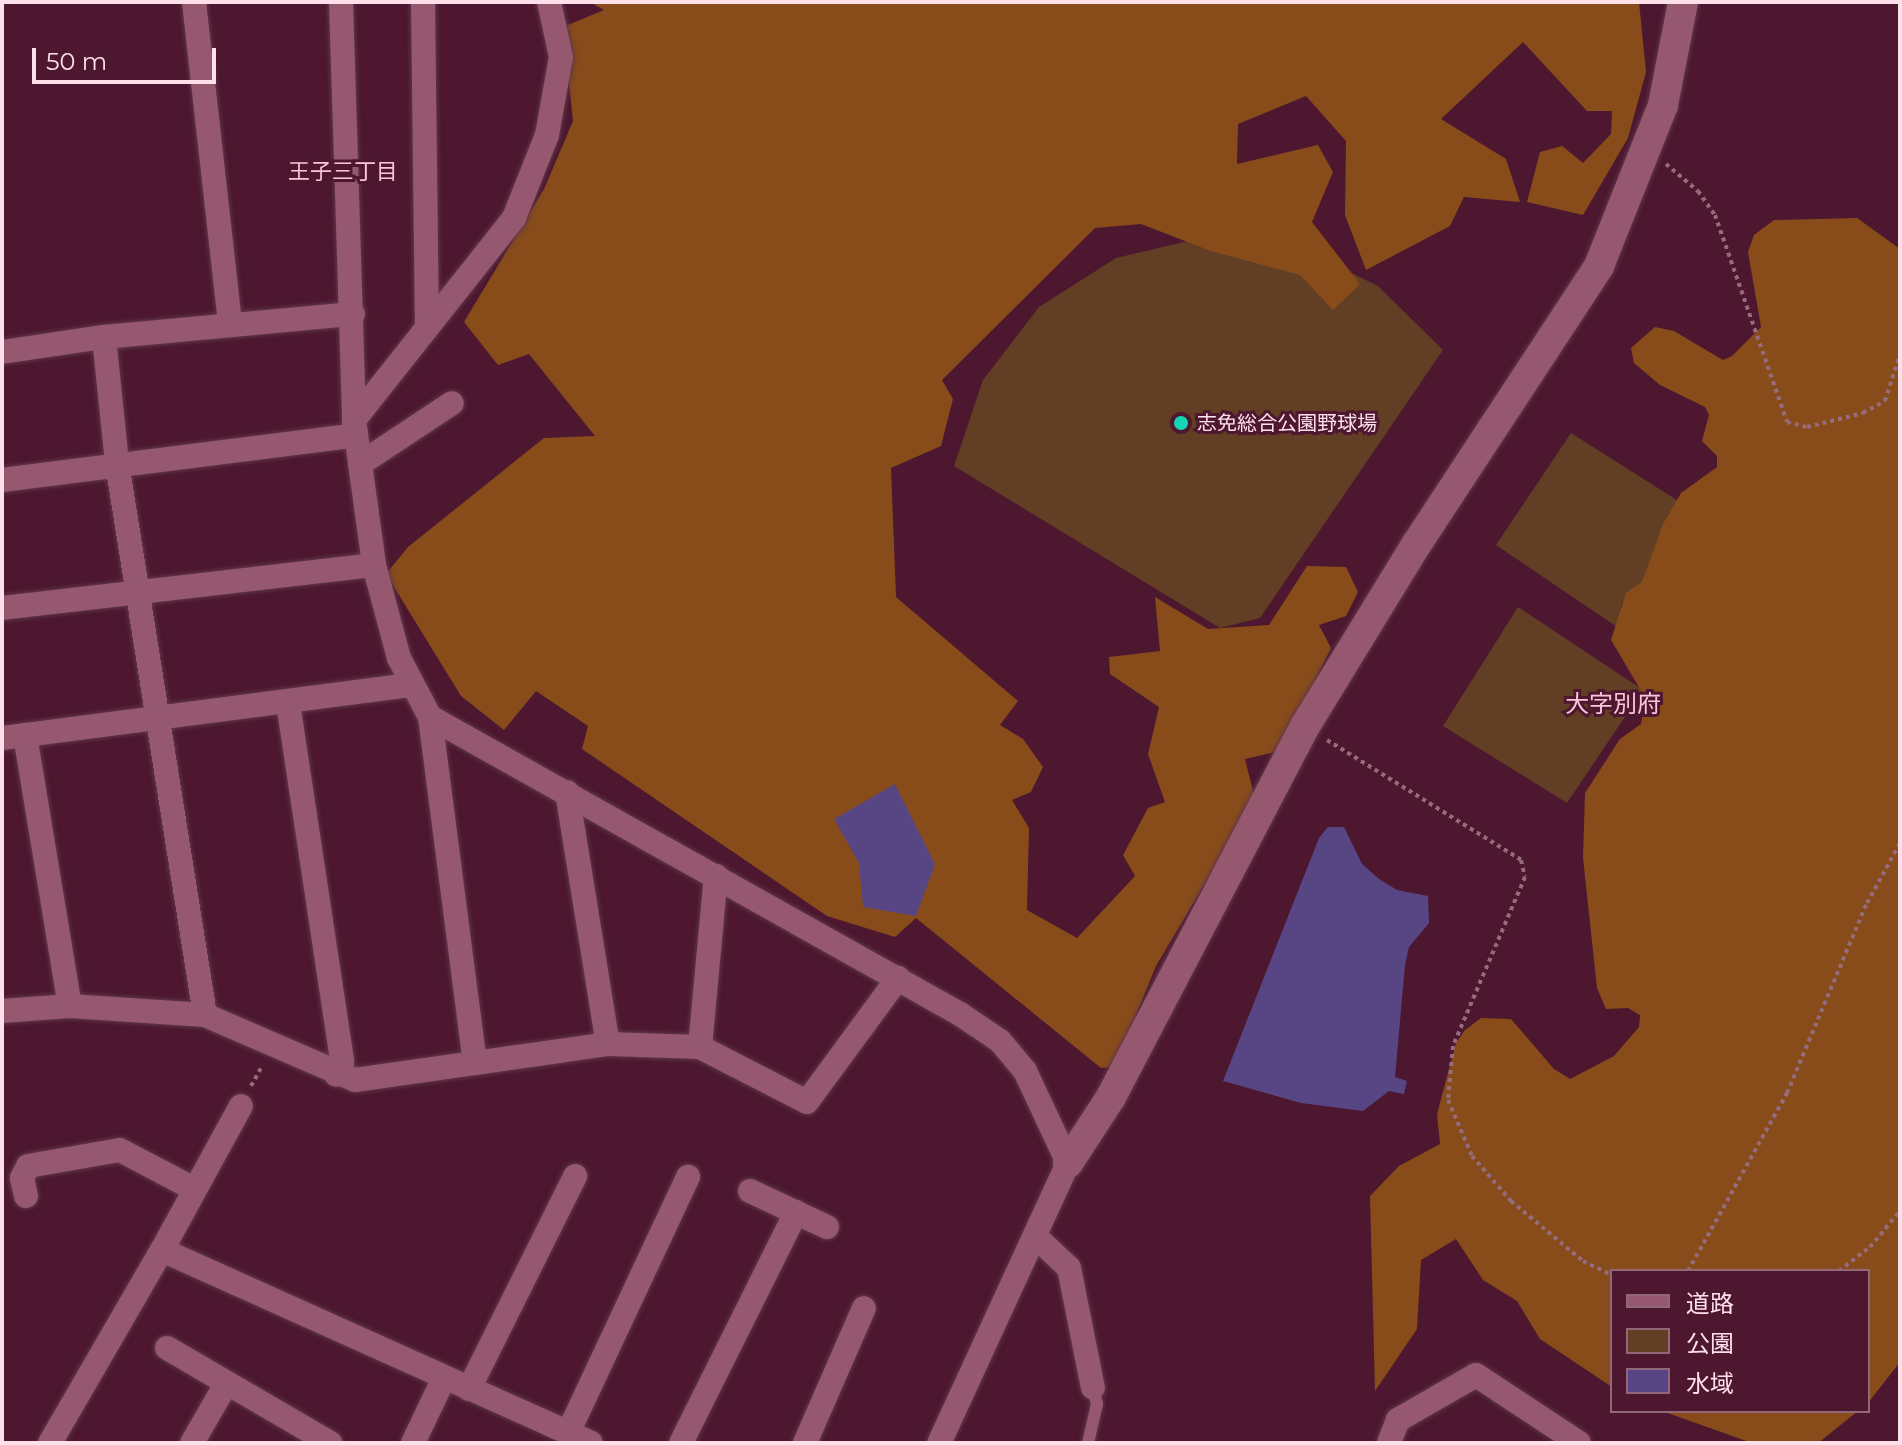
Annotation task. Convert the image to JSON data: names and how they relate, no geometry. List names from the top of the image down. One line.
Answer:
{"districts":["王子三丁目","大字別府"],"places":["志免総合公園野球場"],"legend":["道路","公園","水域"],"scale_bar":"50 m"}
